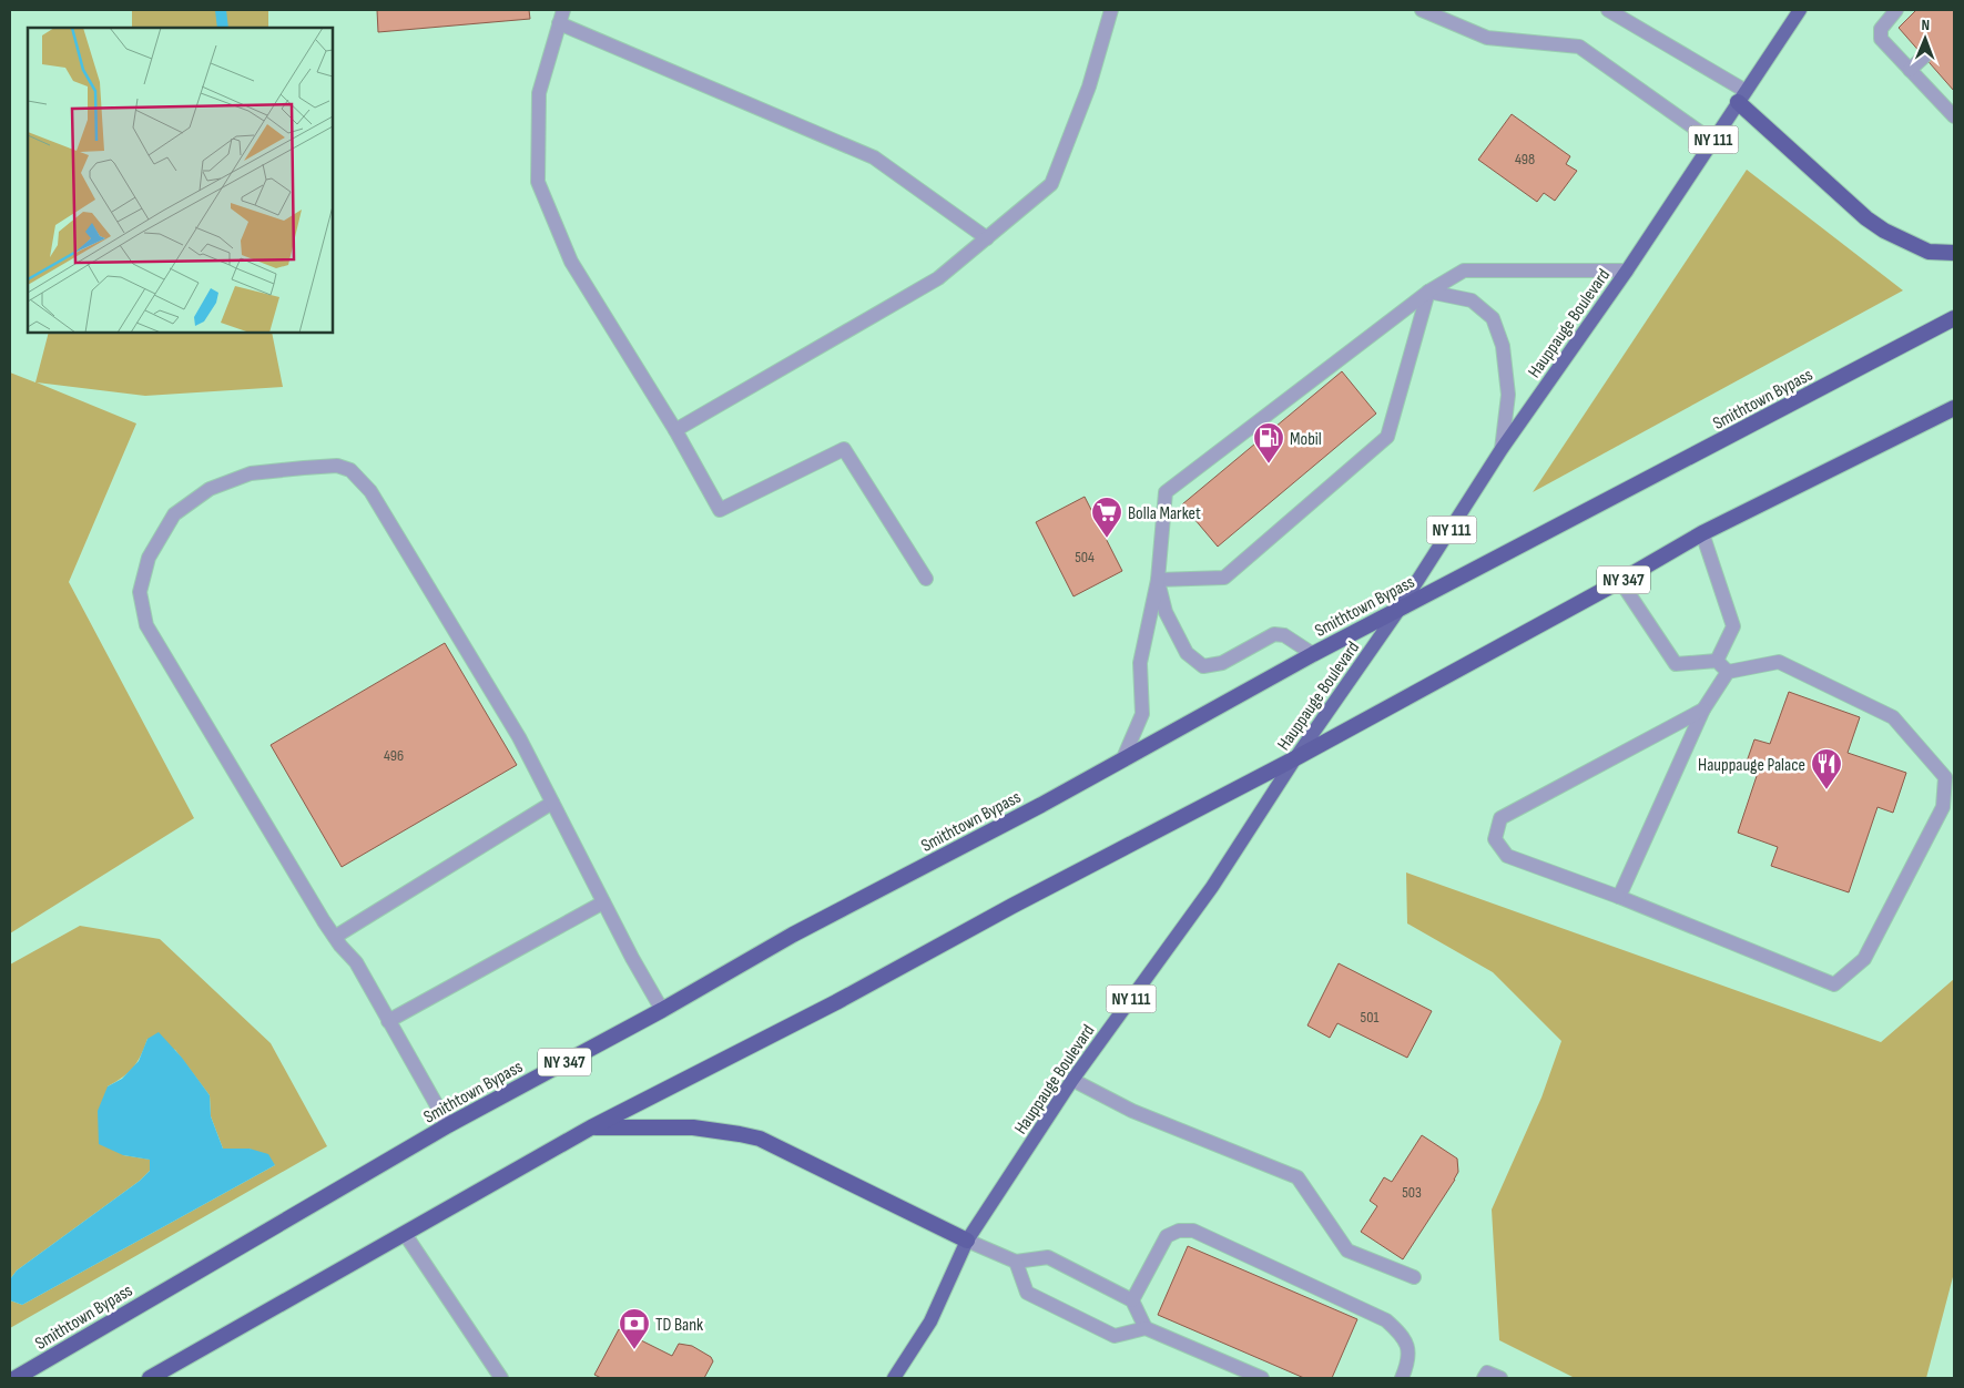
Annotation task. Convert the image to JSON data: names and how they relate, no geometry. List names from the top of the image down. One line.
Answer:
{"streets":{"highway":["Smithtown Bypass","NY 347"],"main road":["NY 111","Hauppauge Boulevard"]},"crossings":[["Hauppauge Boulevard","Smithtown Bypass"],["Hauppauge Boulevard","NY 347"]],"places":{"fuel station":["Mobil"],"supermarket":["Bolla Market"],"restaurant":["Hauppauge Palace"],"bank":["TD Bank"]},"house_numbers":["498","504","496","501","503"],"north":"top"}
